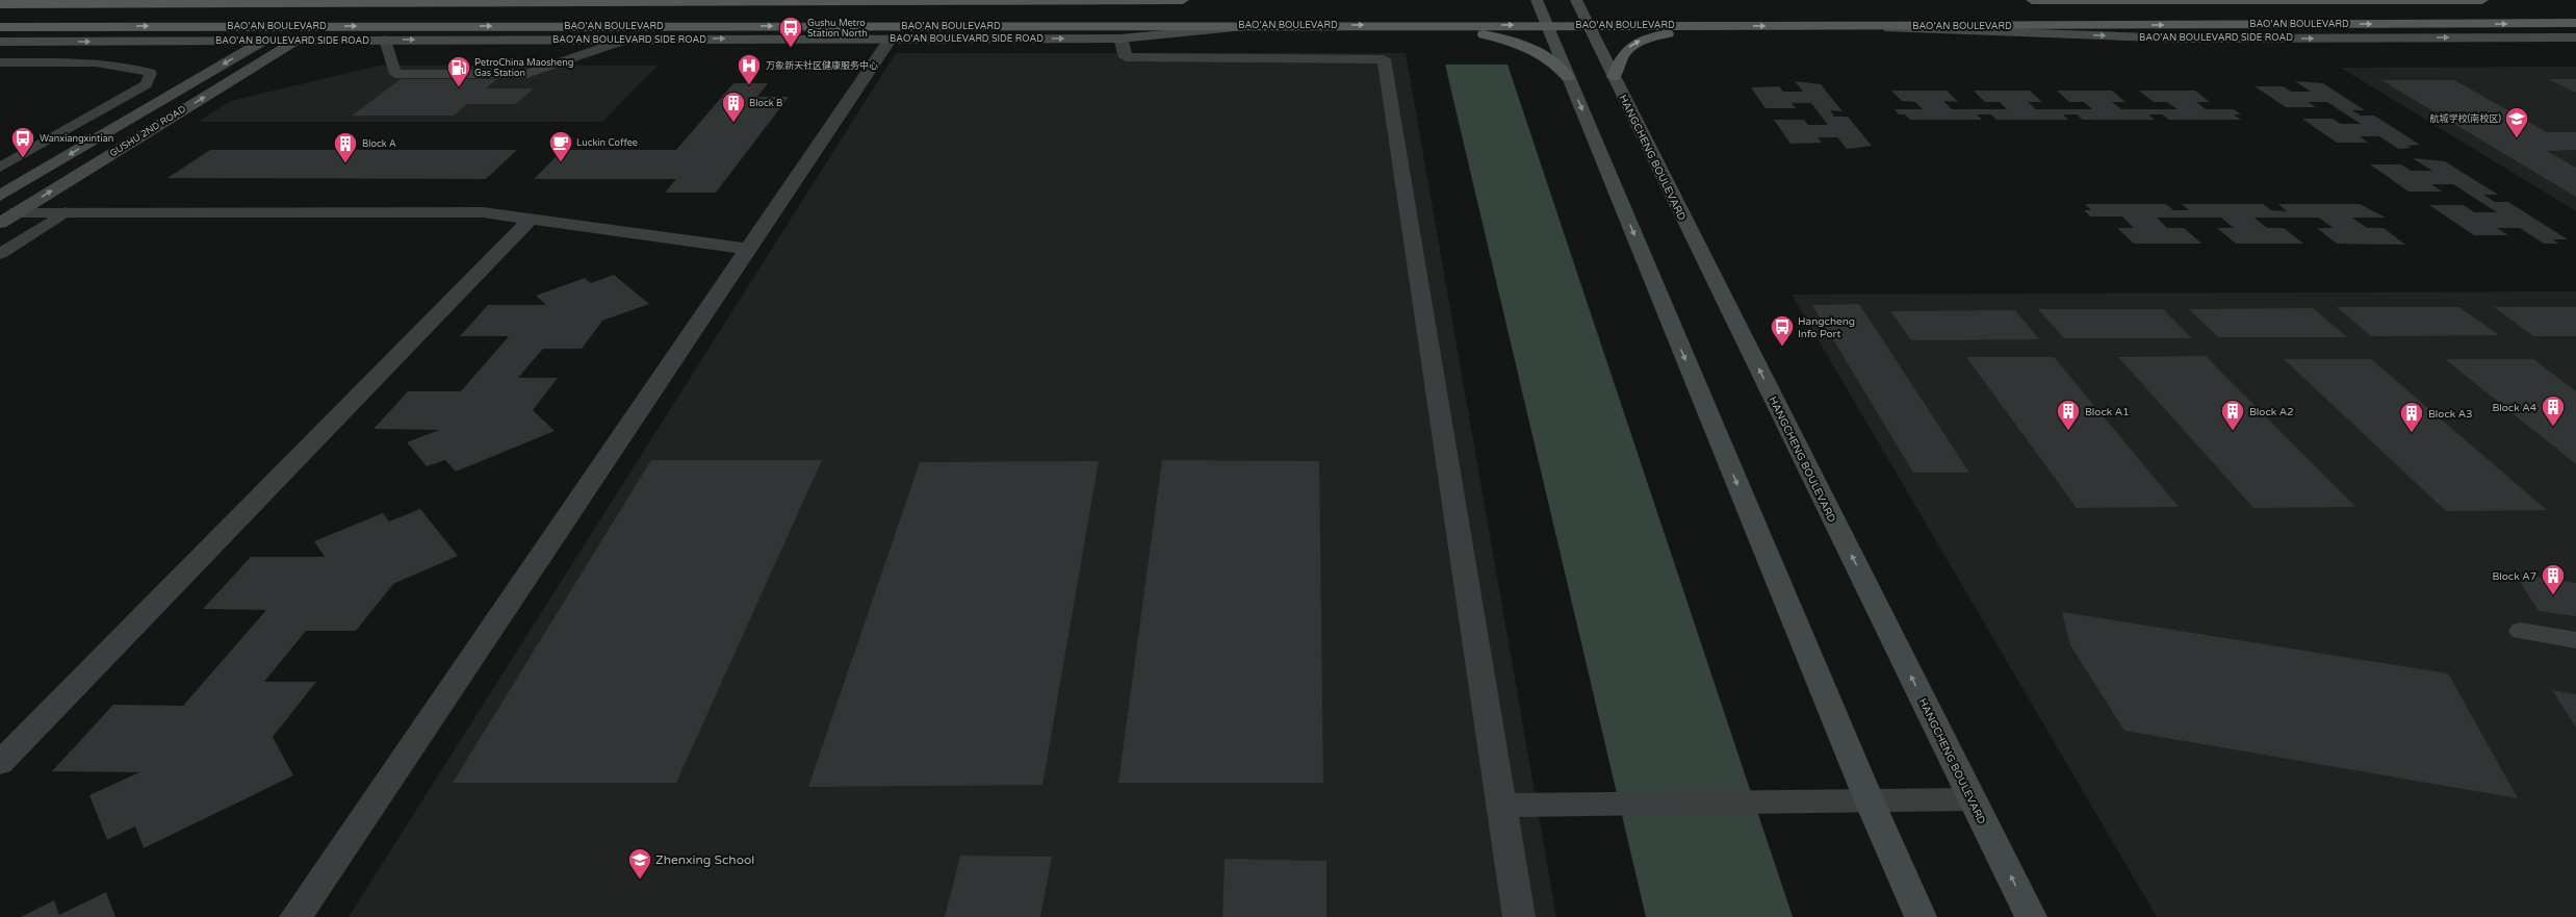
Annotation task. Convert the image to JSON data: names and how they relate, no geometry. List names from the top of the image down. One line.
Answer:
{"streets":{"main road":["BAO'AN BOULEVARD","BAO'AN BOULEVARD SIDE ROAD","GUSHU 2ND ROAD","HANGCHENG BOULEVARD"]},"crossings":[["BAO'AN BOULEVARD","BAO'AN BOULEVARD SIDE ROAD"],["BAO'AN BOULEVARD","HANGCHENG BOULEVARD"],["BAO'AN BOULEVARD SIDE ROAD","GUSHU 2ND ROAD"]],"places":{"bus stop":["Gushu Metro Station North","Wanxiangxintian","Hangcheng Info Port"],"hospital":["万象新天社区健康服务中心"],"fuel station":["PetroChina Maosheng Gas Station"],"building":["Block B","Block A","Block A4","Block A1","Block A2","Block A3","Block A7"],"school or university":["航城学校(南校区)","Zhenxing School"],"cafe":["Luckin Coffee"]}}
